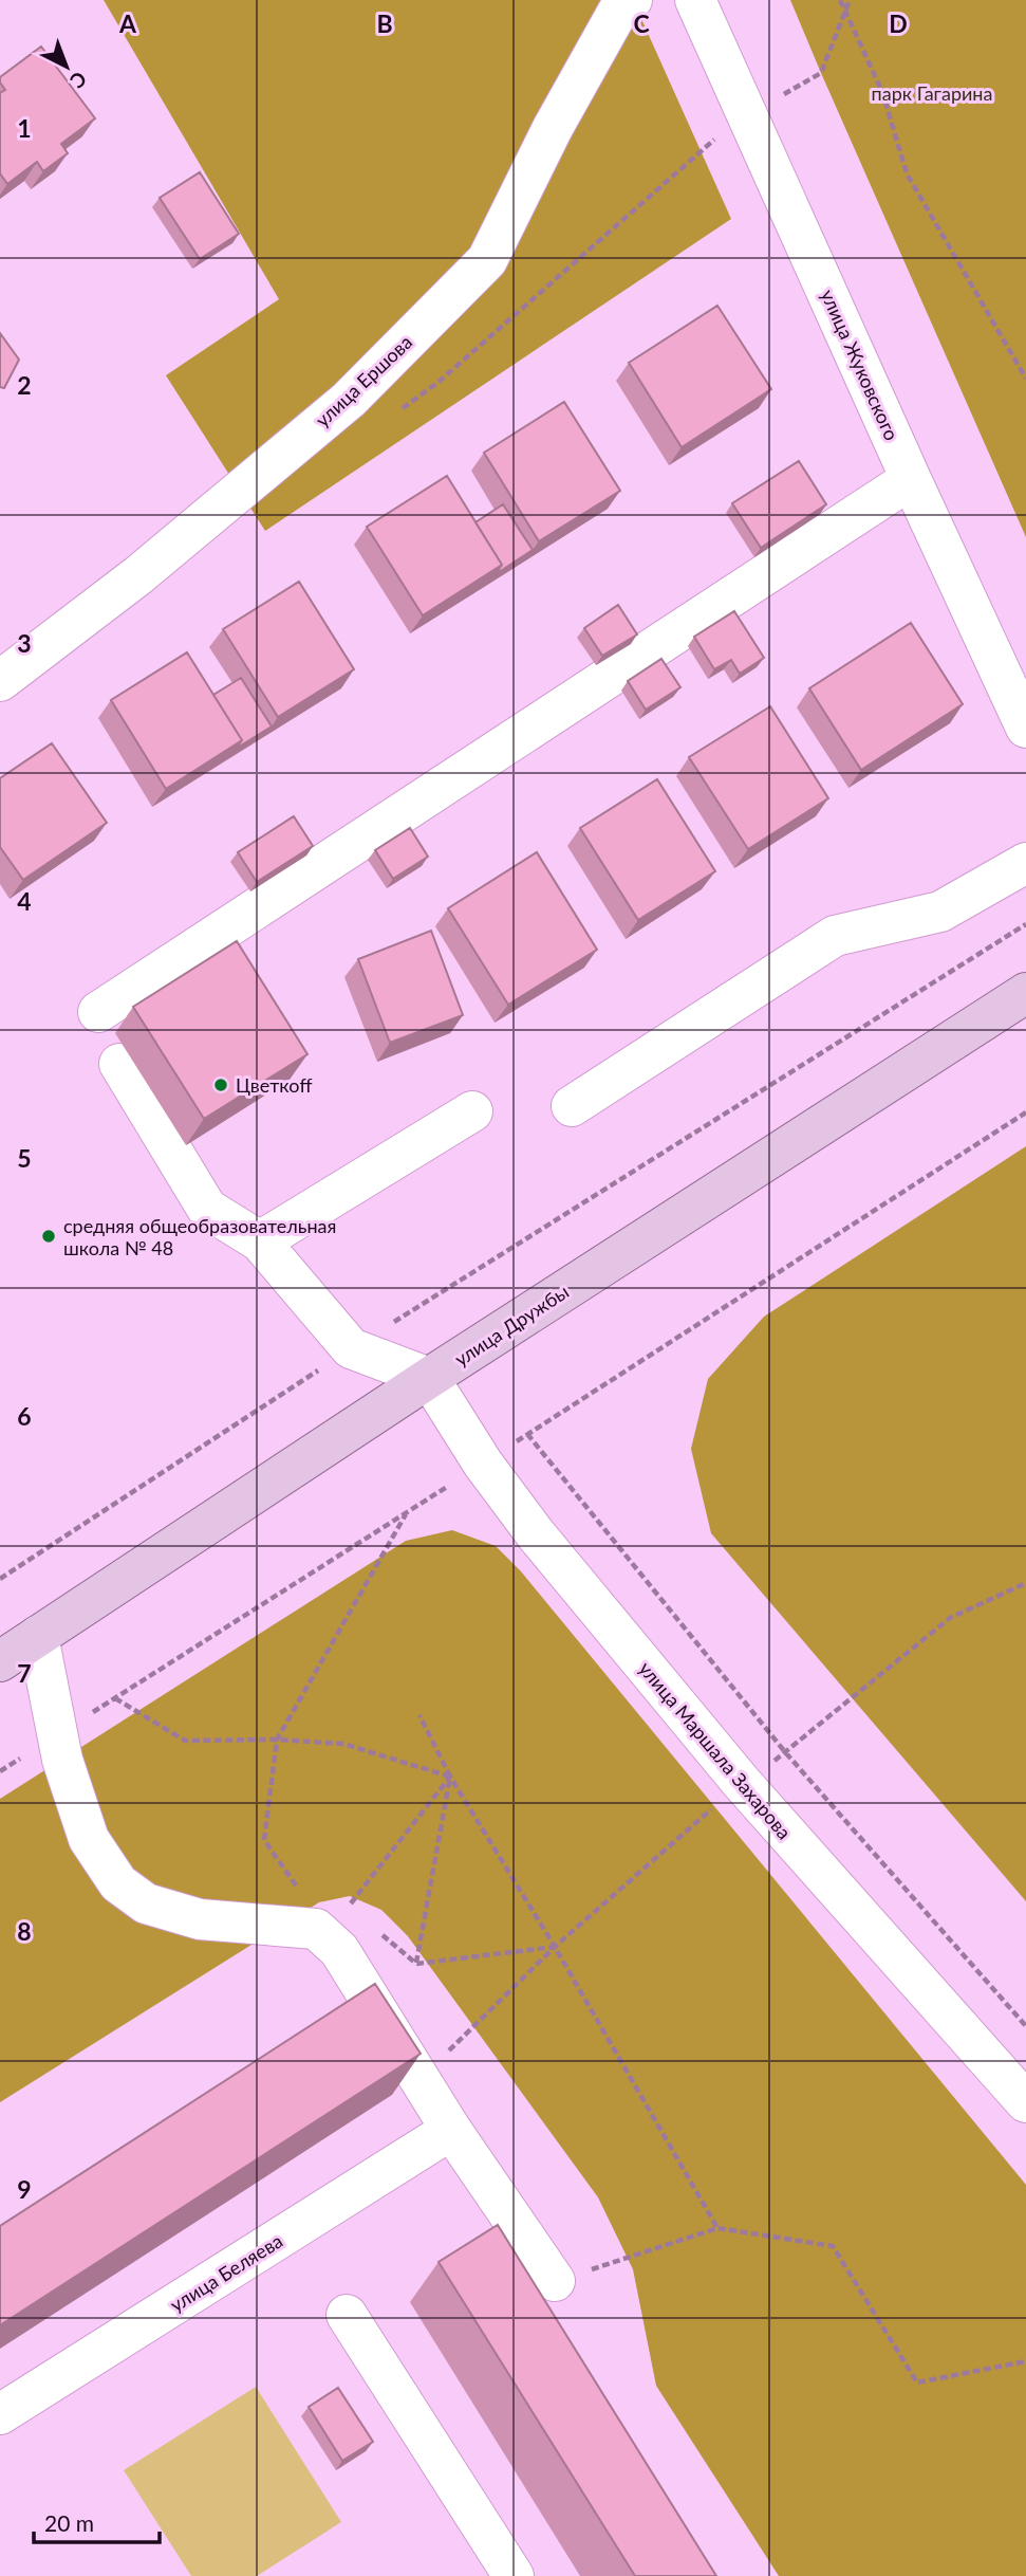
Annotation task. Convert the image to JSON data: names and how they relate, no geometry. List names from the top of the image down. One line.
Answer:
{"streets":{"main road":["улица Дружбы"],"street":["улица Жуковского","улица Ершова","улица Маршала Захарова","улица Беляева"]},"crossings":[["улица Дружбы","улица Маршала Захарова"]],"parks":["парк Гагарина"],"places":["Цветкоff","средняя общеобразовательная школа № 48"],"scale_bar":"20 m","north":"bottom right","grid":{"columns":["A","B","C","D"],"rows":["1","2","3","4","5","6","7","8","9"]}}
